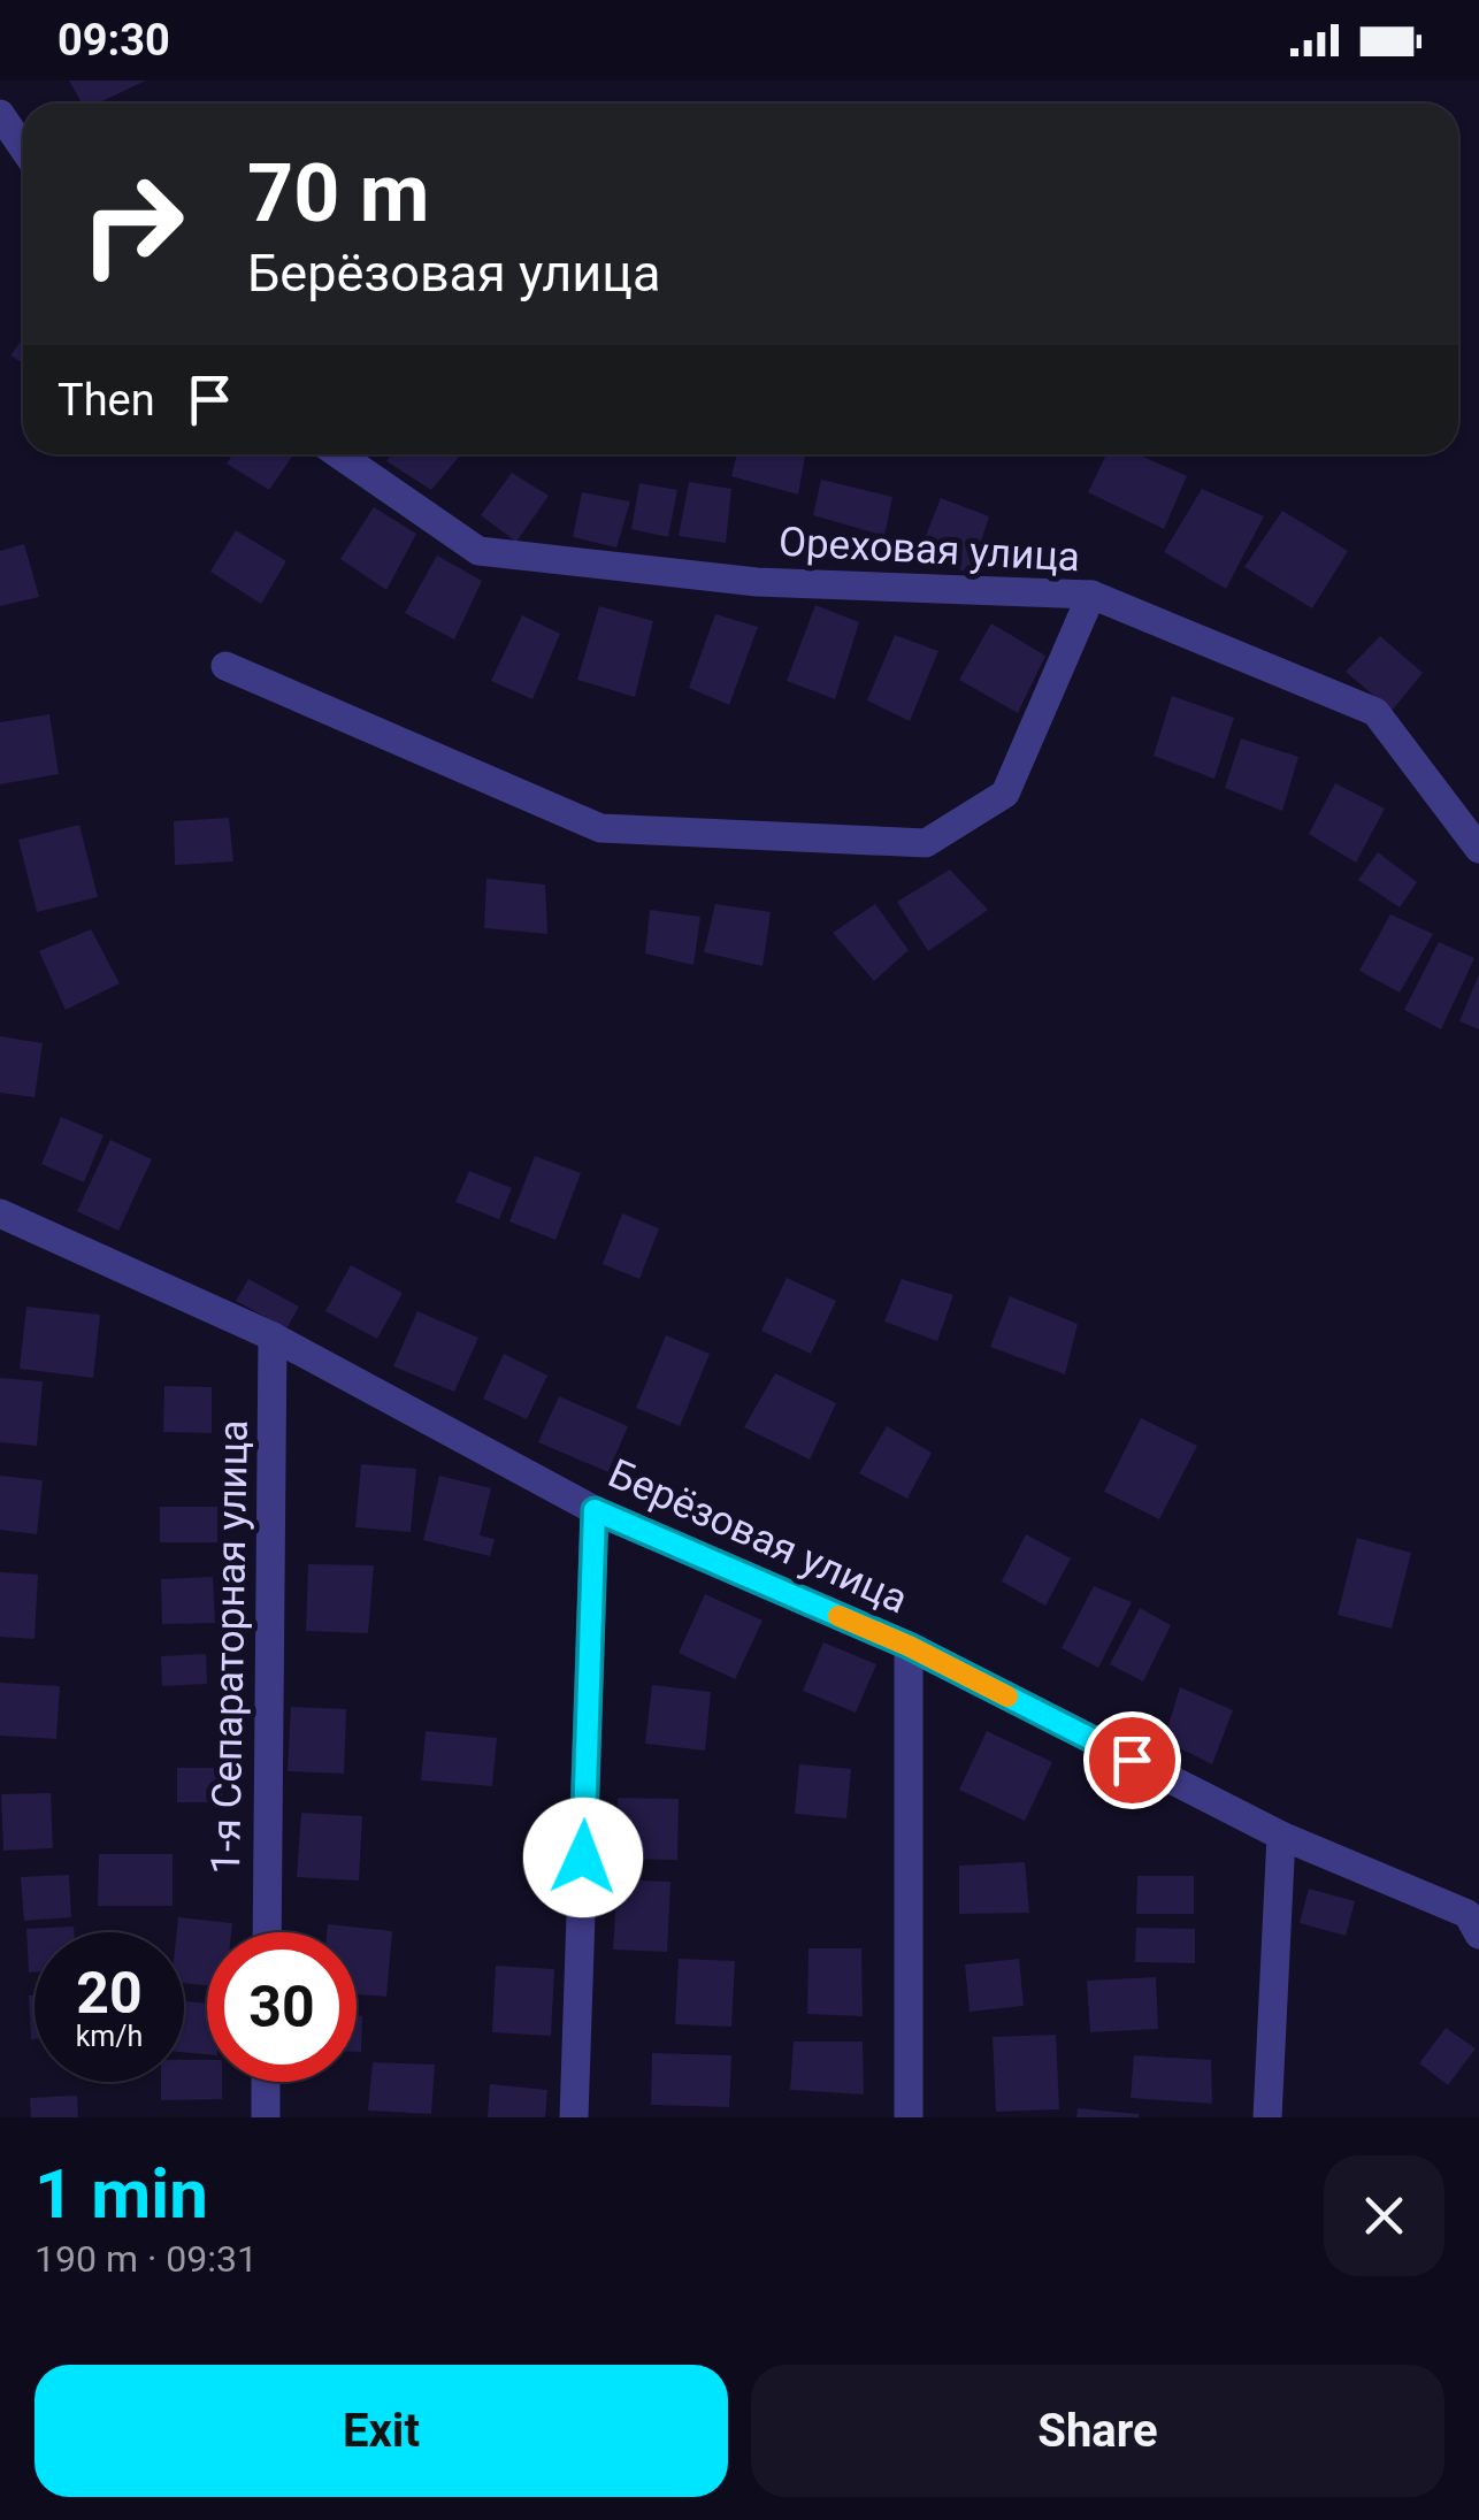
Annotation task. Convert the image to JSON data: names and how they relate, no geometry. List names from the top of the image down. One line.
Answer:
{"streets":{"street":["Ореховая улица","Берёзовая улица","1-я Сепараторная улица"]},"crossings":[["Берёзовая улица","1-я Сепараторная улица"]],"page":{"status":"09:30","turn":["70 m","Берёзовая улица"],"then":"Then","speed":"20 km/h","limit":"30","heading":["1 min","190 m · 09:31"],"buttons":["Exit","Share"]}}
